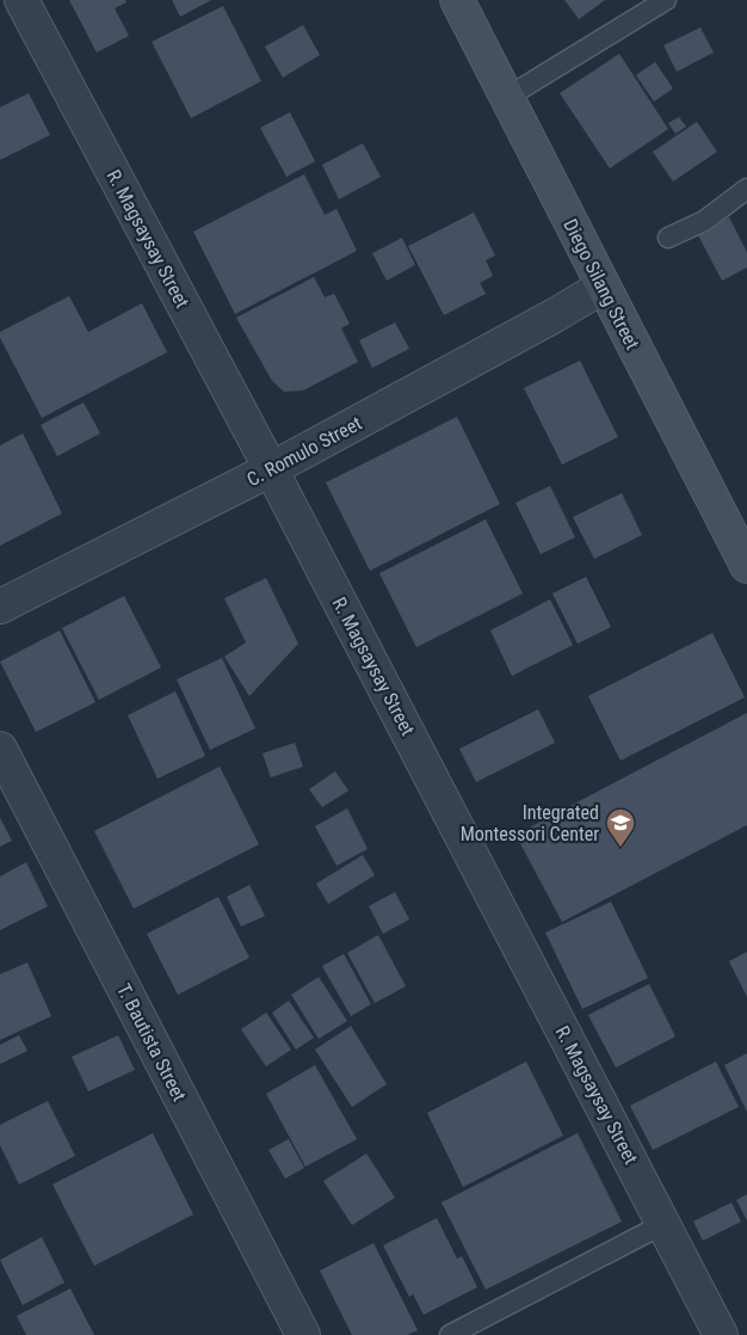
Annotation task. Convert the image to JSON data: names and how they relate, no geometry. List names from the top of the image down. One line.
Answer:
{"streets":{"street":["R. Magsaysay Street","Diego Silang Street","C. Romulo Street","T. Bautista Street"]},"crossings":[["R. Magsaysay Street","C. Romulo Street"],["Diego Silang Street","C. Romulo Street"]],"places":{"school or university":["Integrated Montessori Center"]}}
